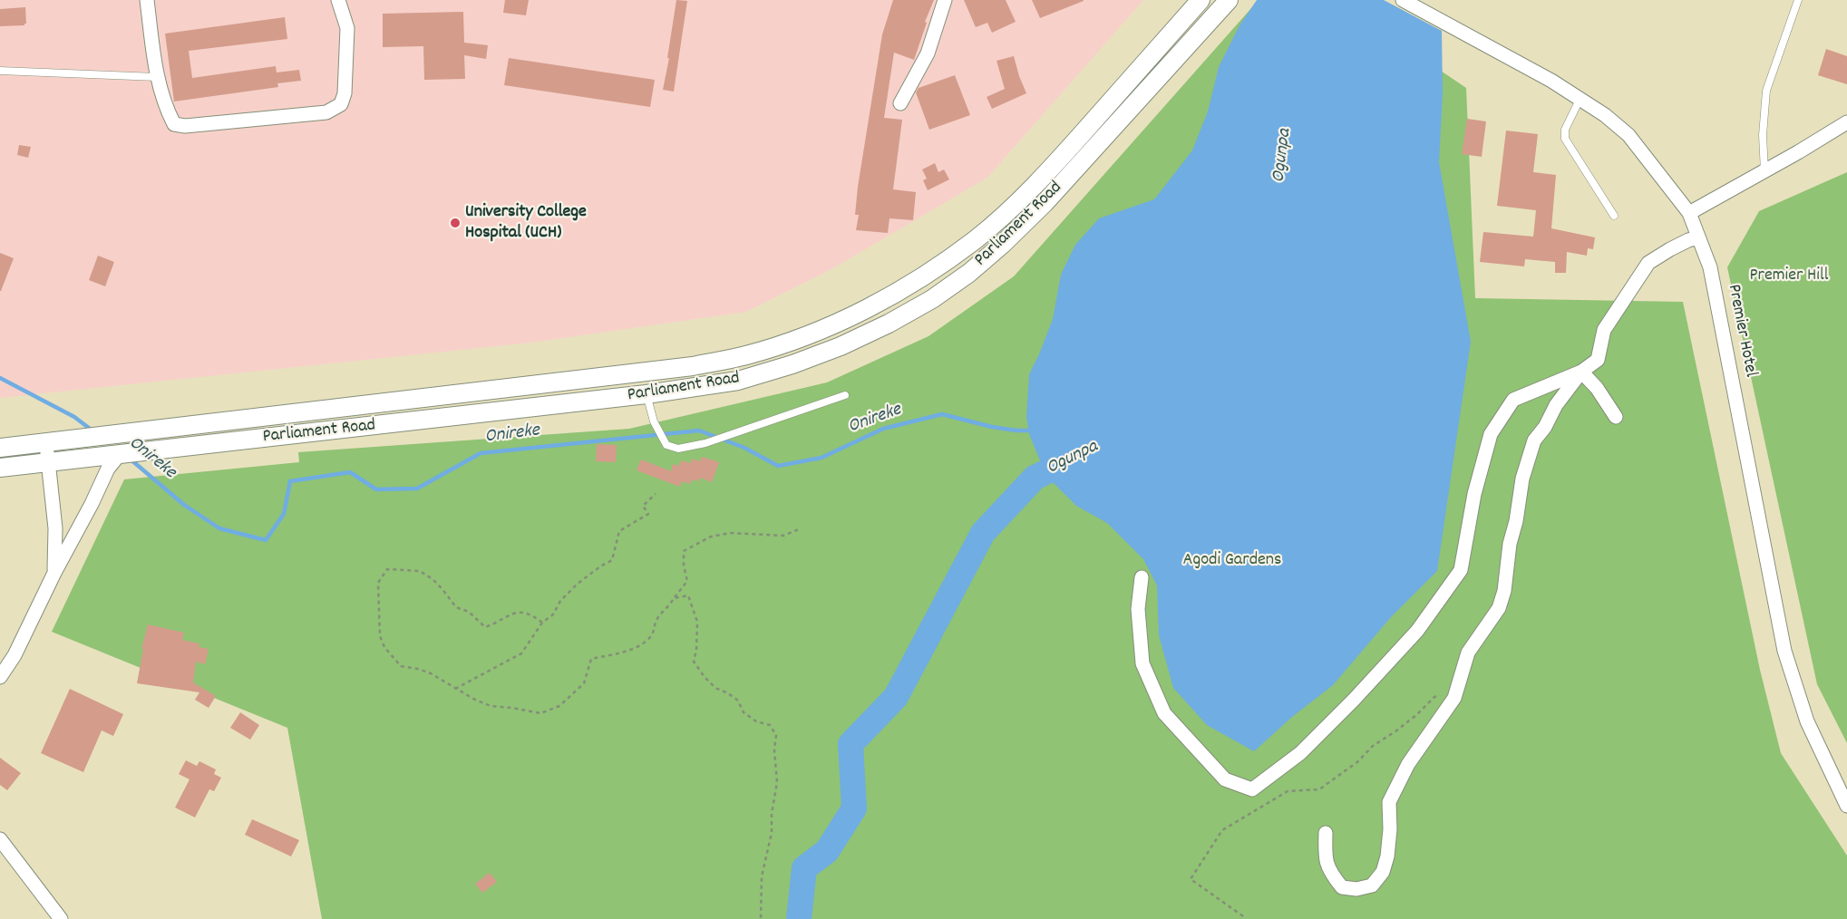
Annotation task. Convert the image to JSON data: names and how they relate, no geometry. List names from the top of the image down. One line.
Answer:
{"streets":{"main road":["Parliament Road"],"street":["Premier Hotel"]},"water":["Ogunpa","Onireke"],"parks":["Premier Hill","Agodi Gardens"],"places":["University College Hospital (UCH)"]}
